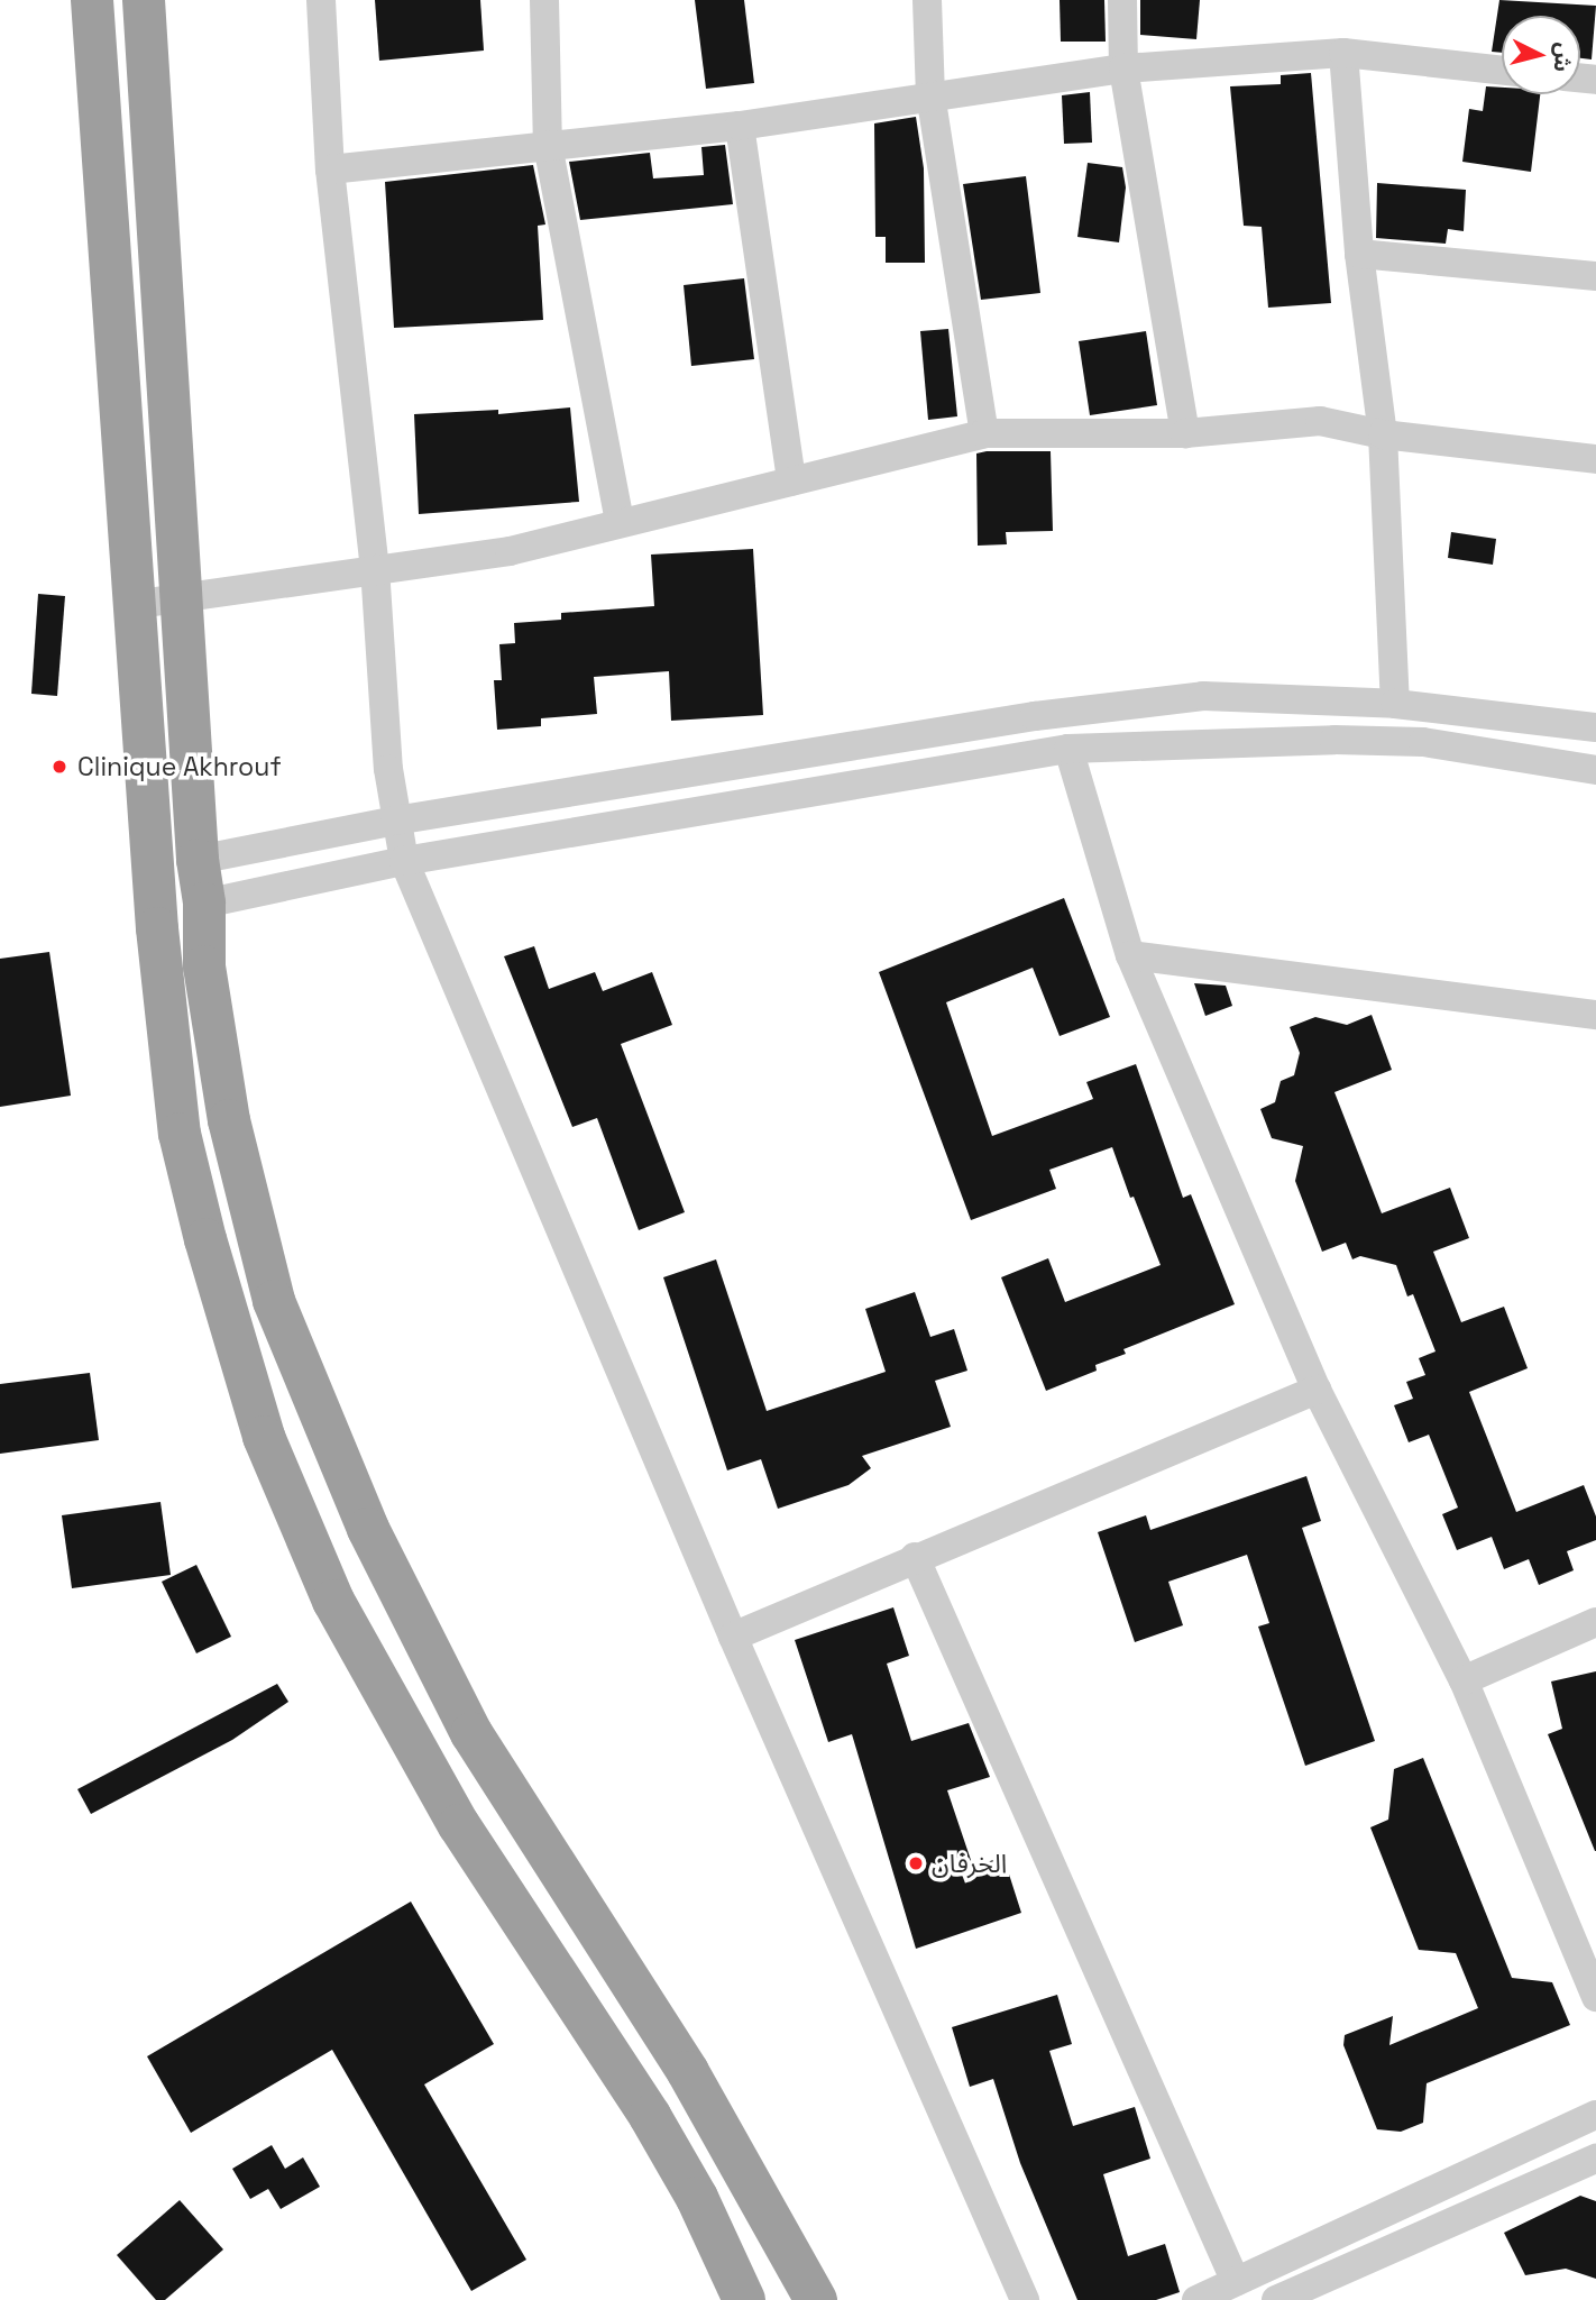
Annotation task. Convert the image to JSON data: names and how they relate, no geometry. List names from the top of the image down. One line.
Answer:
{"places":["Clinique Akhrouf","الخرفان"],"north":"right"}
